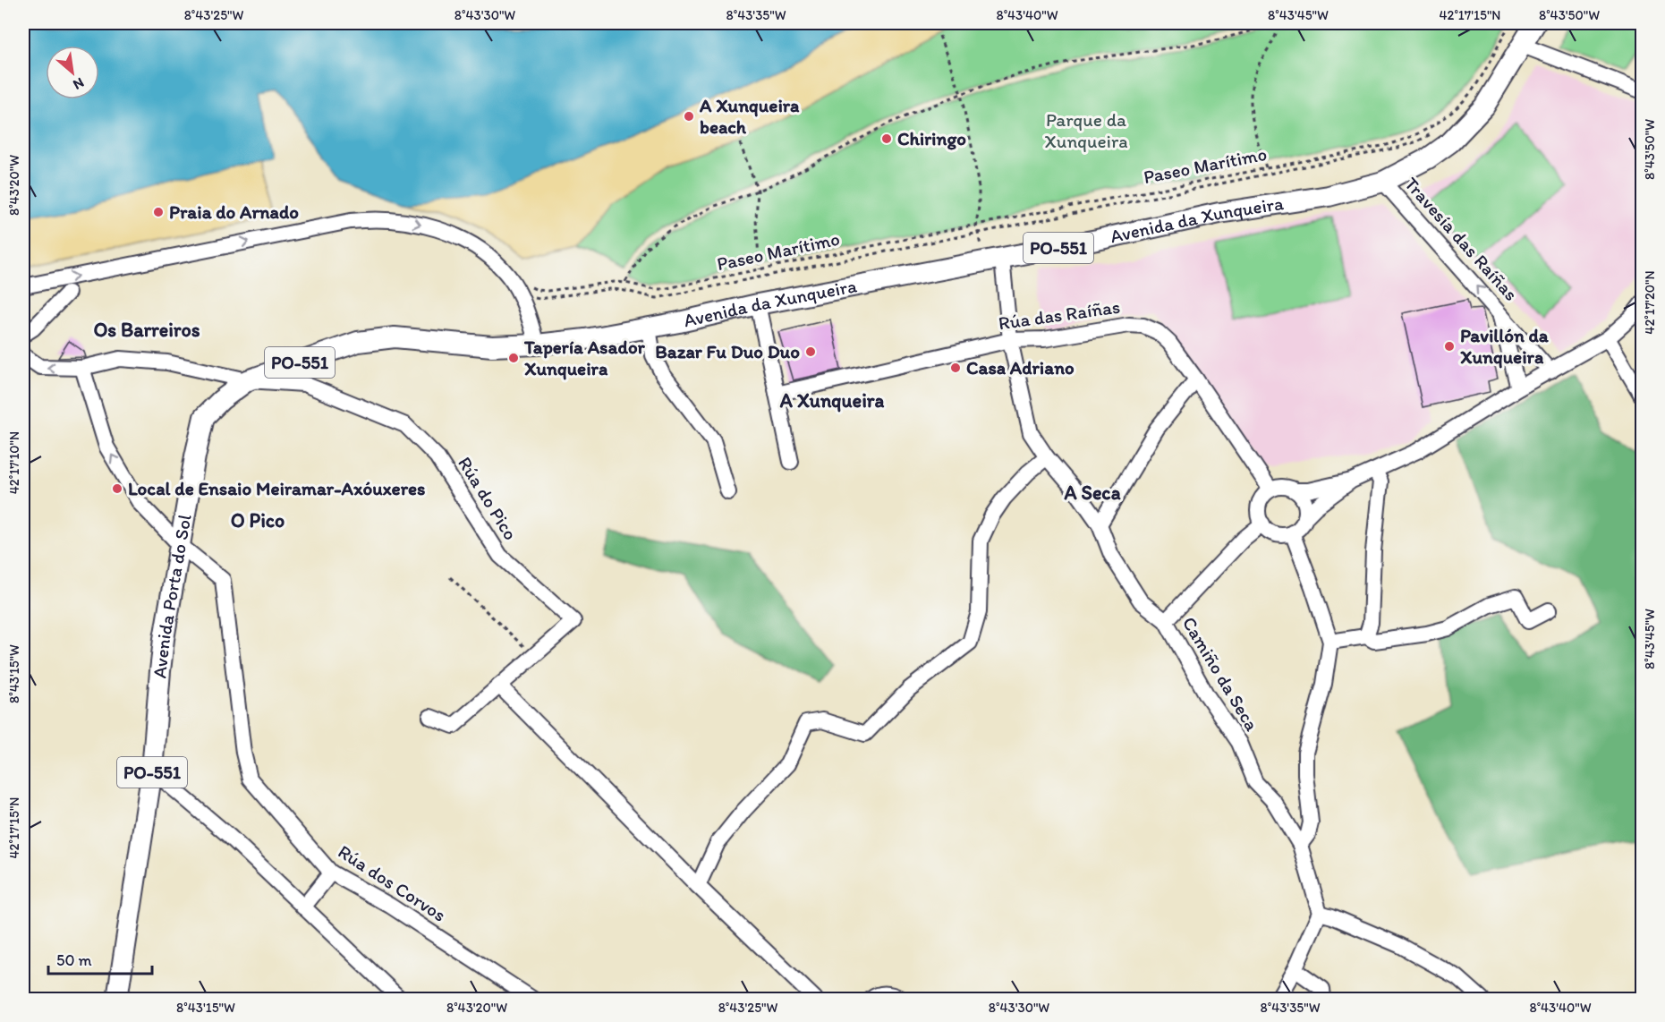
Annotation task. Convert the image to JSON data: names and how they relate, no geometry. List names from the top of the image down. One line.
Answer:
{"streets":{"main road":["Avenida da Xunqueira","PO-551","Avenida Porta do Sol"],"street":["Travesía das Raíñas","Rúa das Raíñas","Rúa do Pico","Camiño da Seca","Rúa dos Corvos"],"path":["Paseo Marítimo"]},"crossings":[["Avenida da Xunqueira","Travesía das Raíñas"],["Avenida da Xunqueira","Avenida Porta do Sol"],["Avenida da Xunqueira","Camiño da Seca"],["Rúa das Raíñas","Camiño da Seca"],["Rúa do Pico","Avenida Porta do Sol"],["Avenida Porta do Sol","Rúa dos Corvos"]],"one_way":["Travesía das Raíñas"],"districts":["Os Barreiros","A Xunqueira","A Seca","O Pico"],"parks":["Parque da Xunqueira"],"places":["A Xunqueira beach","Chiringo","Praia do Arnado","Pavillón da Xunqueira","Bazar Fu Duo Duo","Tapería Asador Xunqueira","Casa Adriano","Local de Ensaio Meiramar-Axóuxeres"],"scale_bar":"50 m","north":"bottom right","coordinates":["8°43'25\"W","8°43'30\"W","8°43'35\"W","8°43'40\"W","8°43'45\"W","42°17'15\"N","8°43'50\"W","8°43'20\"W","42°17'20\"N","42°17'10\"N","8°43'15\"W"]}
